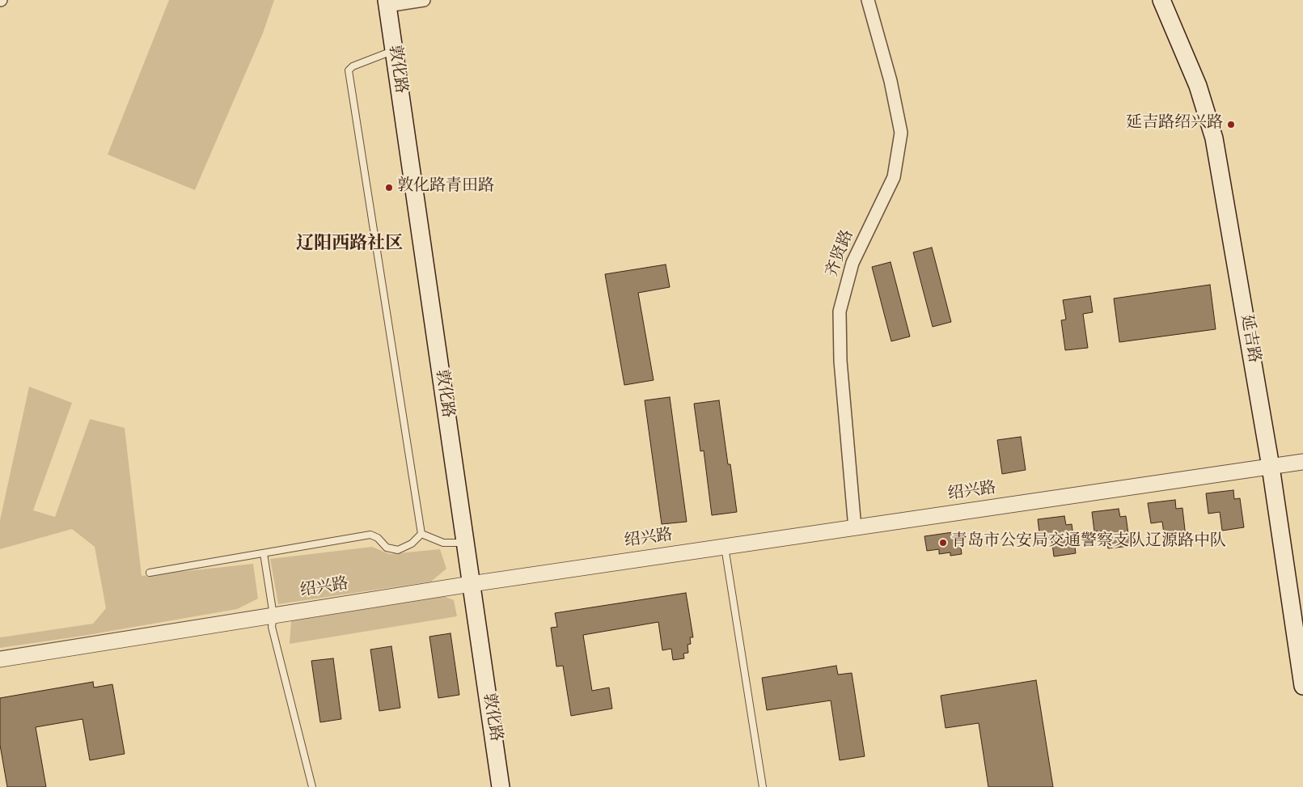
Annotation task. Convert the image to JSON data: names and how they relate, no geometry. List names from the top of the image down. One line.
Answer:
{"streets":{"main road":["敦化路","延吉路"],"street":["齐贤路","绍兴路"]},"crossings":[["敦化路","绍兴路"],["齐贤路","绍兴路"],["延吉路","绍兴路"]],"districts":["辽阳西路社区"],"places":["延吉路绍兴路","敦化路青田路","青岛市公安局交通警察支队辽源路中队"]}
